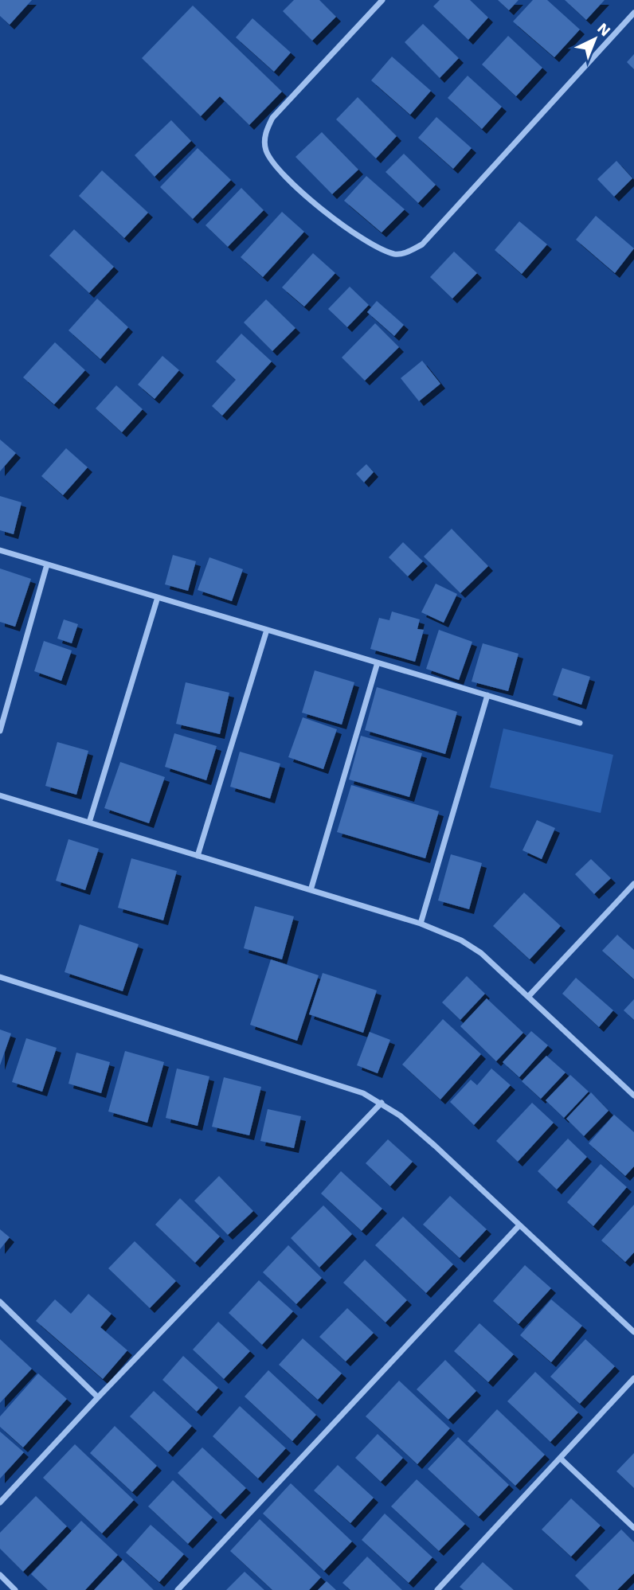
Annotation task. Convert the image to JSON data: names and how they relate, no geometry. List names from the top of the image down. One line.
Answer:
{"north":"top right"}
